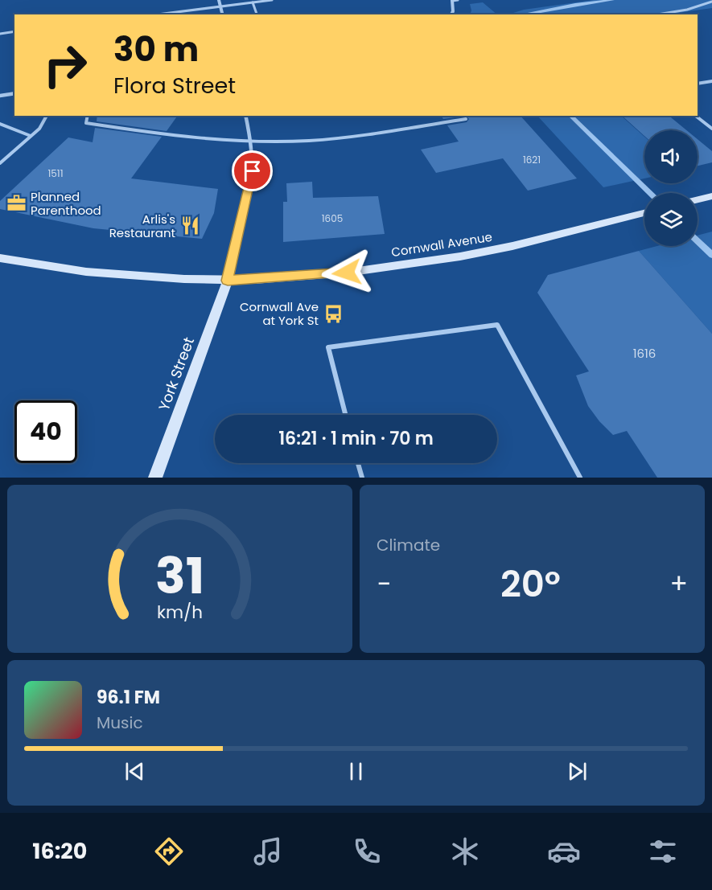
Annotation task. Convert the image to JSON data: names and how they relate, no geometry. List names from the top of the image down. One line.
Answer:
{"streets":{"street":["Cornwall Avenue","York Street"]},"crossings":[["Cornwall Avenue","York Street"]],"places":{"office":["Planned Parenthood"],"restaurant":["Arlis's Restaurant"],"bus stop":["Cornwall Ave at York St"]},"house_numbers":["1621","1511","1605","1616"],"page":{"turn":["30 m","Flora Street"],"limit":"40","trip":"16:21 · 1 min · 70 m","tile":"Climate","heat":["−","20°","+"],"song":["96.1 FM","Music"],"tabs":"16:20","gauge":["31","km/h"]}}
